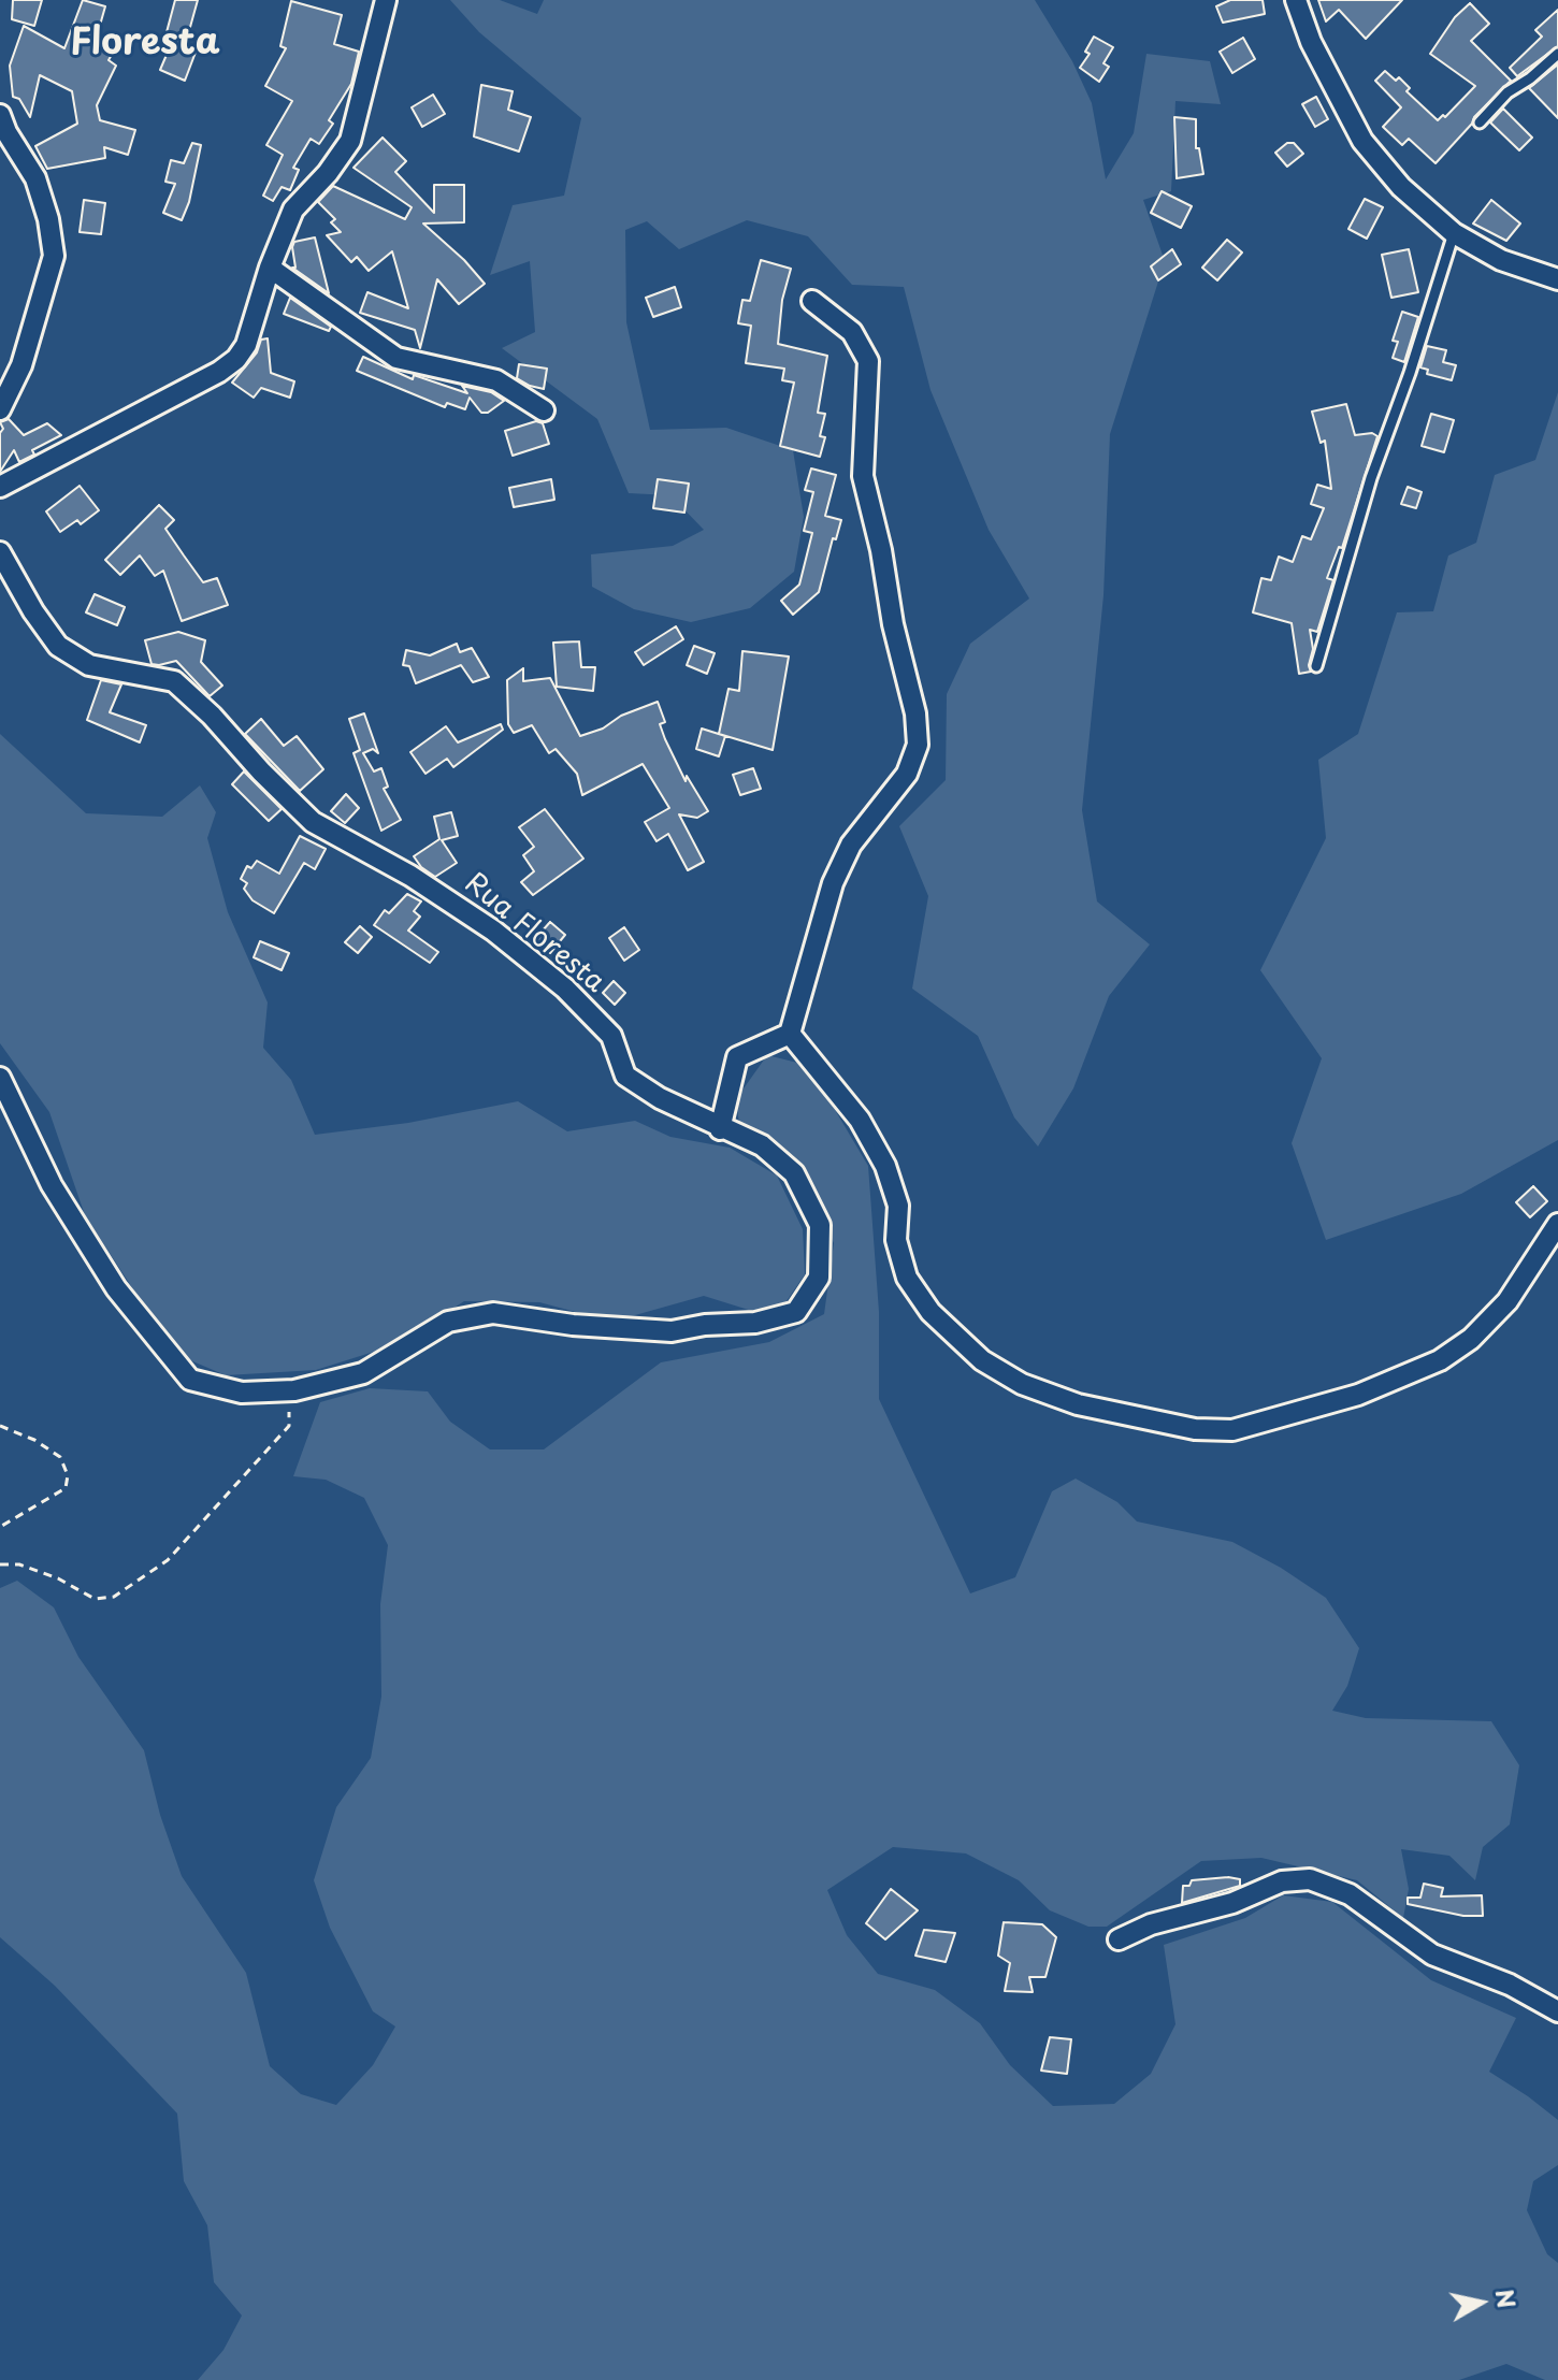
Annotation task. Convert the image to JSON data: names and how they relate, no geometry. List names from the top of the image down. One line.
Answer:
{"streets":{"street":["Rua Floresta"]},"districts":["Floresta"],"north":"right"}
